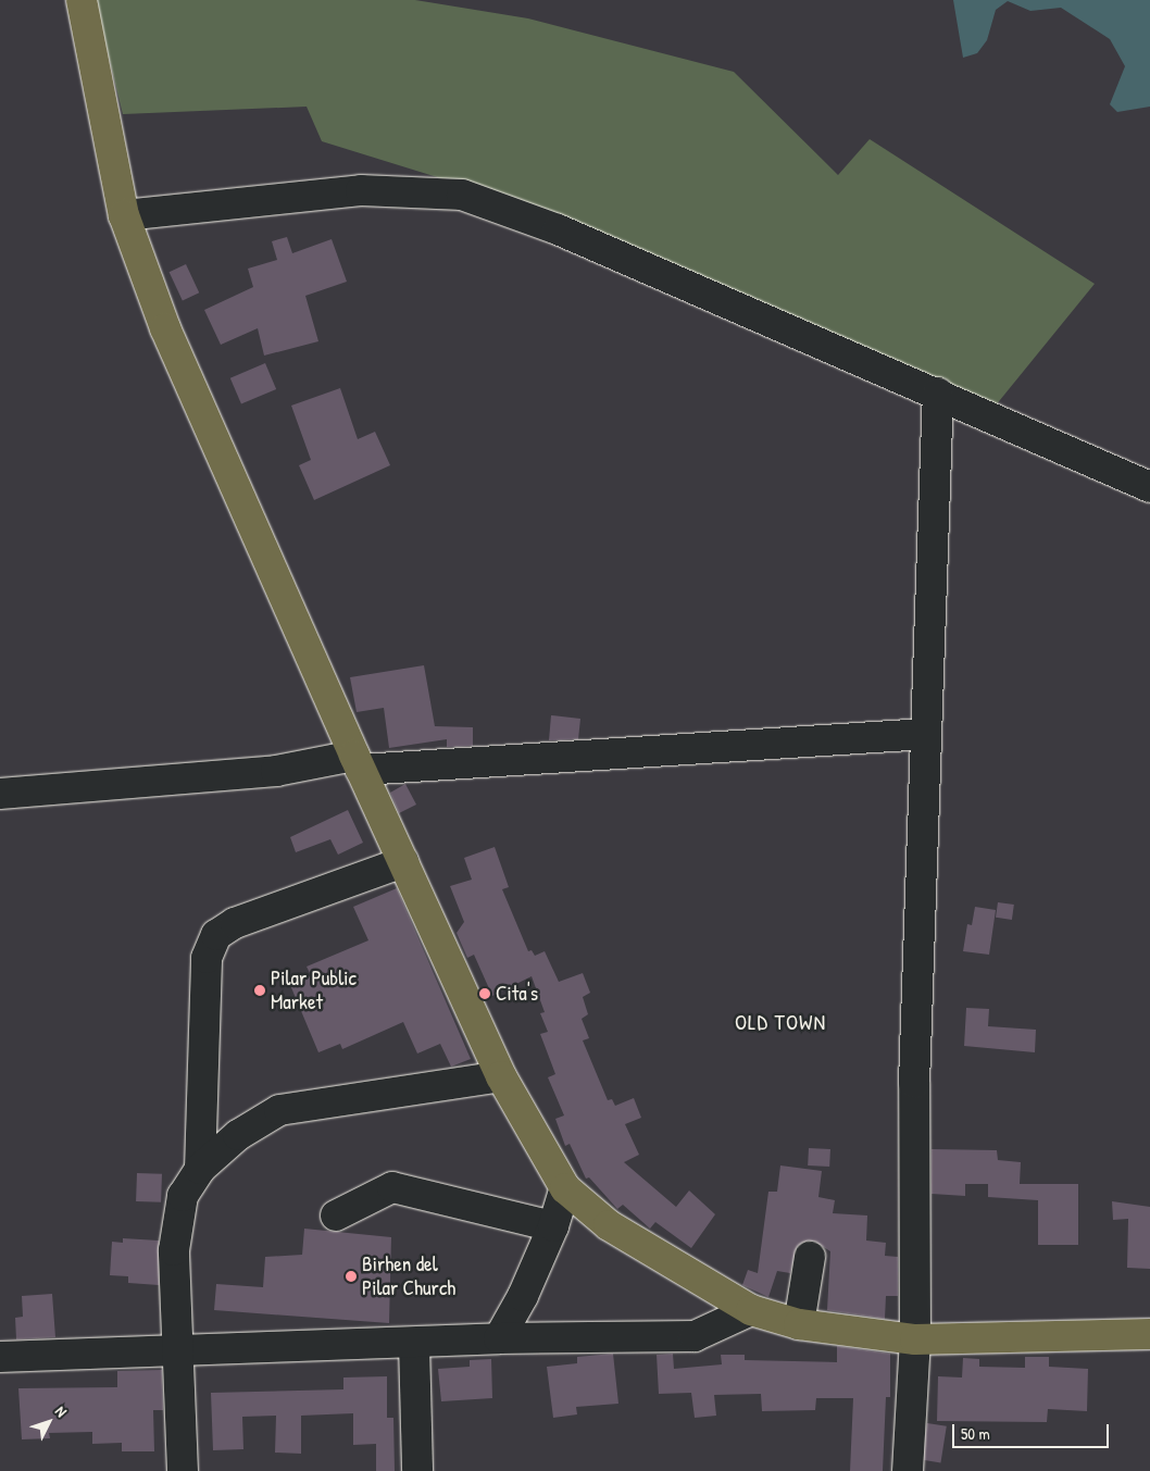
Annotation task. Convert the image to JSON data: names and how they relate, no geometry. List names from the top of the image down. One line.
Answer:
{"districts":["OLD TOWN"],"places":["Pilar Public Market","Cita's","Birhen del Pilar Church"],"scale_bar":"50 m","north":"top right"}
